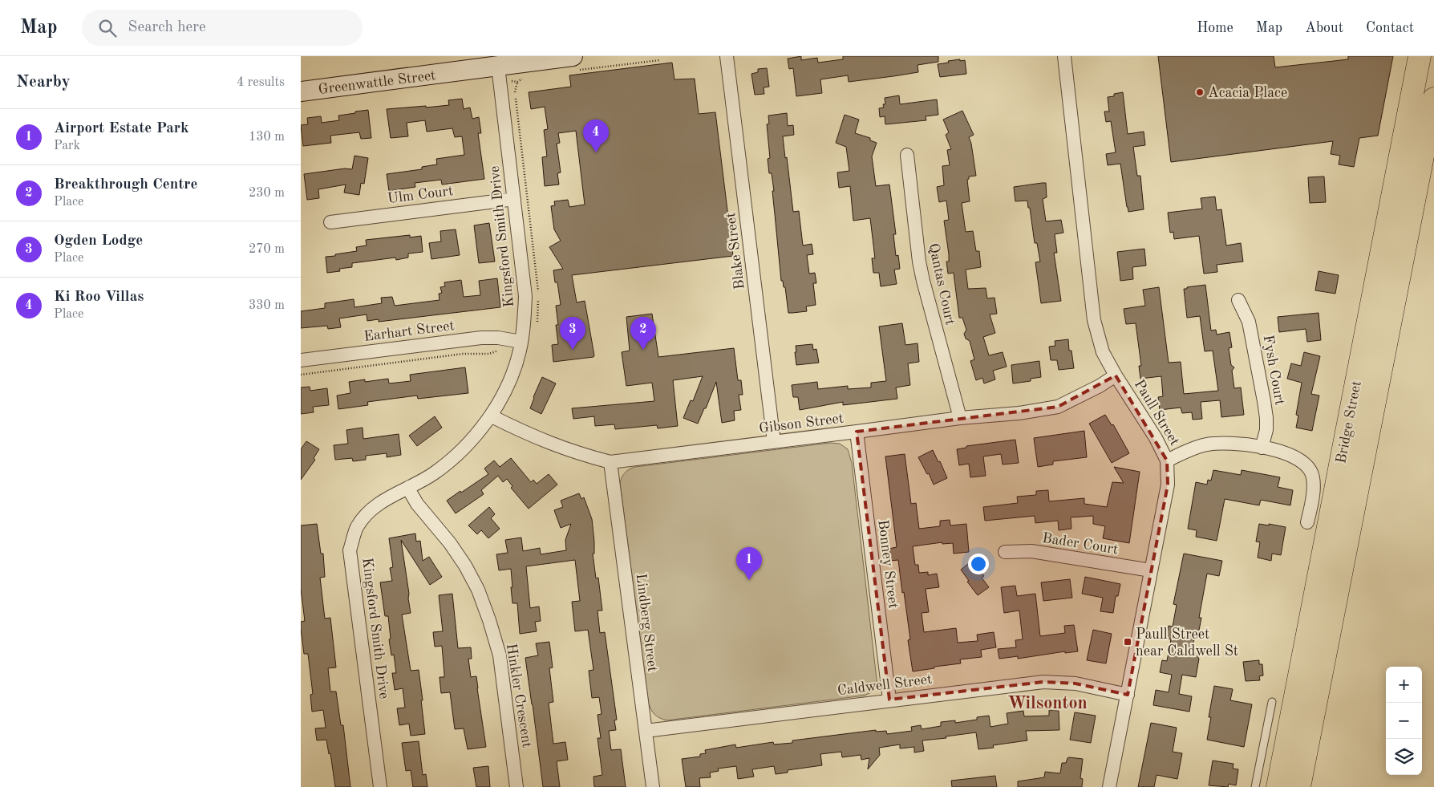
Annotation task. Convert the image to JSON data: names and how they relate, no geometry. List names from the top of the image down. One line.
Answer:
{"streets":{"highway":["Bridge Street"],"main road":["Greenwattle Street"],"street":["Ulm Court","Kingsford Smith Drive","Blake Street","Qantas Court","Earhart Street","Fysh Court","Paull Street","Gibson Street","Bader Court","Bonney Street","Lindberg Street","Caldwell Street","Hinkler Crescent"]},"crossings":[["Greenwattle Street","Kingsford Smith Drive"],["Ulm Court","Kingsford Smith Drive"],["Kingsford Smith Drive","Earhart Street"],["Kingsford Smith Drive","Gibson Street"],["Kingsford Smith Drive","Hinkler Crescent"],["Blake Street","Gibson Street"],["Qantas Court","Gibson Street"],["Paull Street","Gibson Street"],["Paull Street","Bader Court"],["Paull Street","Caldwell Street"],["Gibson Street","Bonney Street"],["Gibson Street","Lindberg Street"],["Bonney Street","Caldwell Street"],["Lindberg Street","Caldwell Street"]],"districts":["Wilsonton"],"places":{"other":["Acacia Place"],"transit":["Paull Street near Caldwell St"]},"page":{"header":"Map","search":"Search here","nav":["Home","Map","About","Contact"],"heading":["Nearby","4 results"],"list":[{"mark":"1","name":"Airport Estate Park","note":"Park","value":"130 m"},{"mark":"2","name":"Breakthrough Centre","note":"Place","value":"230 m"},{"mark":"3","name":"Ogden Lodge","note":"Place","value":"270 m"},{"mark":"4","name":"Ki Roo Villas","note":"Place","value":"330 m"}],"pins":["4","2","3","1"],"map_buttons":["+","−"]}}
